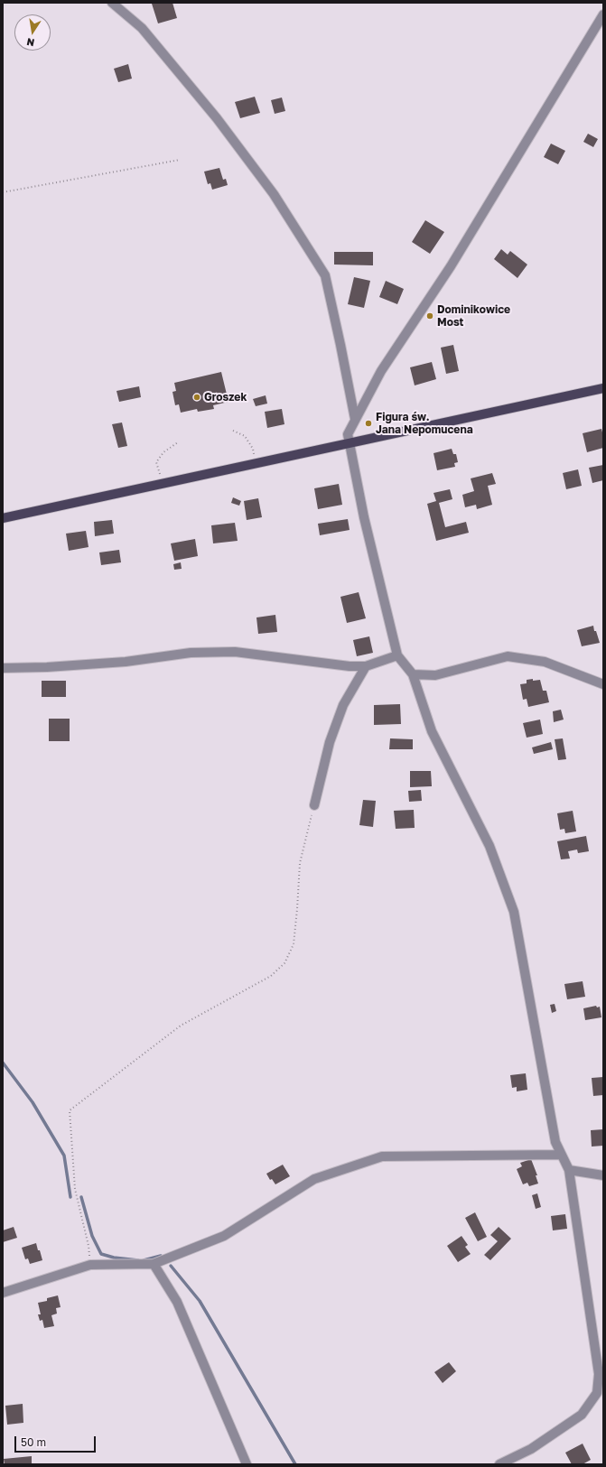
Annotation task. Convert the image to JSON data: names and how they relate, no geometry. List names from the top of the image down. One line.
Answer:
{"places":["Dominikowice Most","Groszek","Figura św. Jana Nepomucena"],"scale_bar":"50 m","north":"bottom"}
